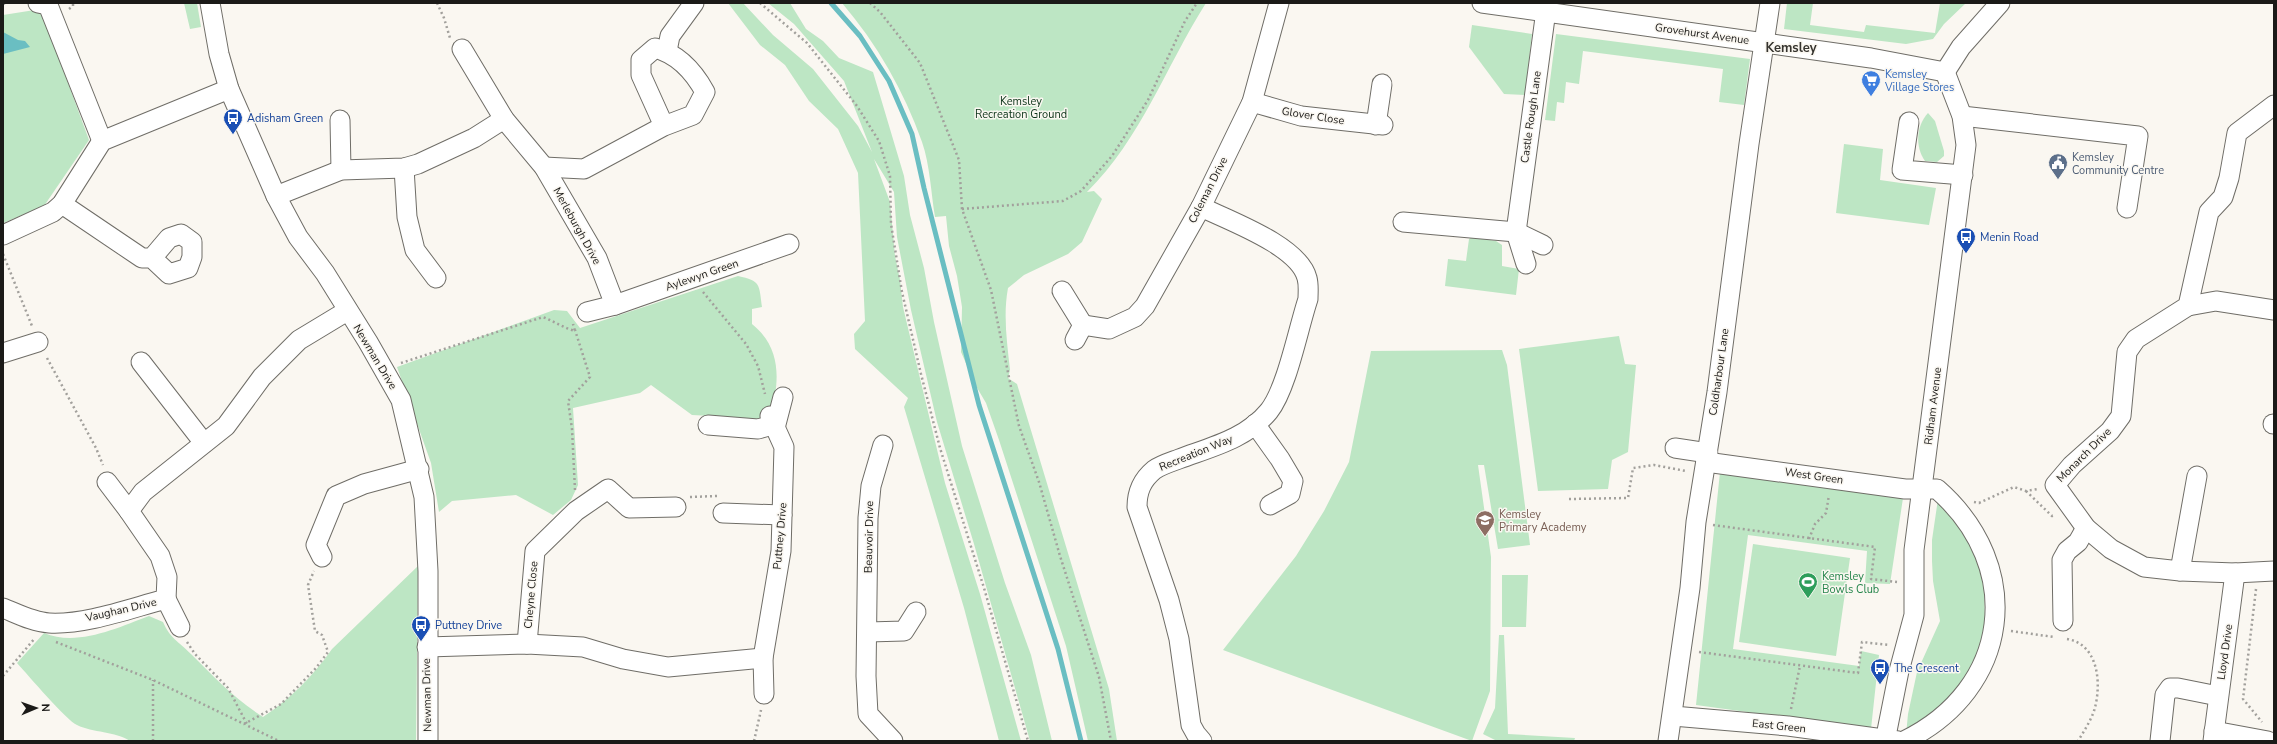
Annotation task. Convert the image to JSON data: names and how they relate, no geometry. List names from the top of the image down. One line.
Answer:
{"streets":{"street":["Grovehurst Avenue","Glover Close","Castle Rough Lane","Coleman Drive","Merleburgh Drive","Aylewyn Green","Newman Drive","Coldharbour Lane","Ridham Avenue","Recreation Way","Monarch Drive","West Green","Puttney Drive","Beauvoir Drive","Cheyne Close","Vaughan Drive","Lloyd Drive","East Green"]},"crossings":[["Grovehurst Avenue","Castle Rough Lane"],["Grovehurst Avenue","Coldharbour Lane"],["Grovehurst Avenue","Ridham Avenue"],["Glover Close","Coleman Drive"],["Coleman Drive","Recreation Way"],["Merleburgh Drive","Aylewyn Green"],["Coldharbour Lane","West Green"],["Coldharbour Lane","East Green"],["Ridham Avenue","West Green"],["Ridham Avenue","East Green"],["Monarch Drive","Lloyd Drive"]],"districts":["Kemsley"],"parks":["Kemsley Recreation Ground"],"places":{"supermarket":["Kemsley Village Stores"],"bus stop":["Adisham Green","Menin Road","Puttney Drive","The Crescent"],"public building":["Kemsley Community Centre"],"school or university":["Kemsley Primary Academy"],"sports":["Kemsley Bowls Club"]},"north":"right"}
